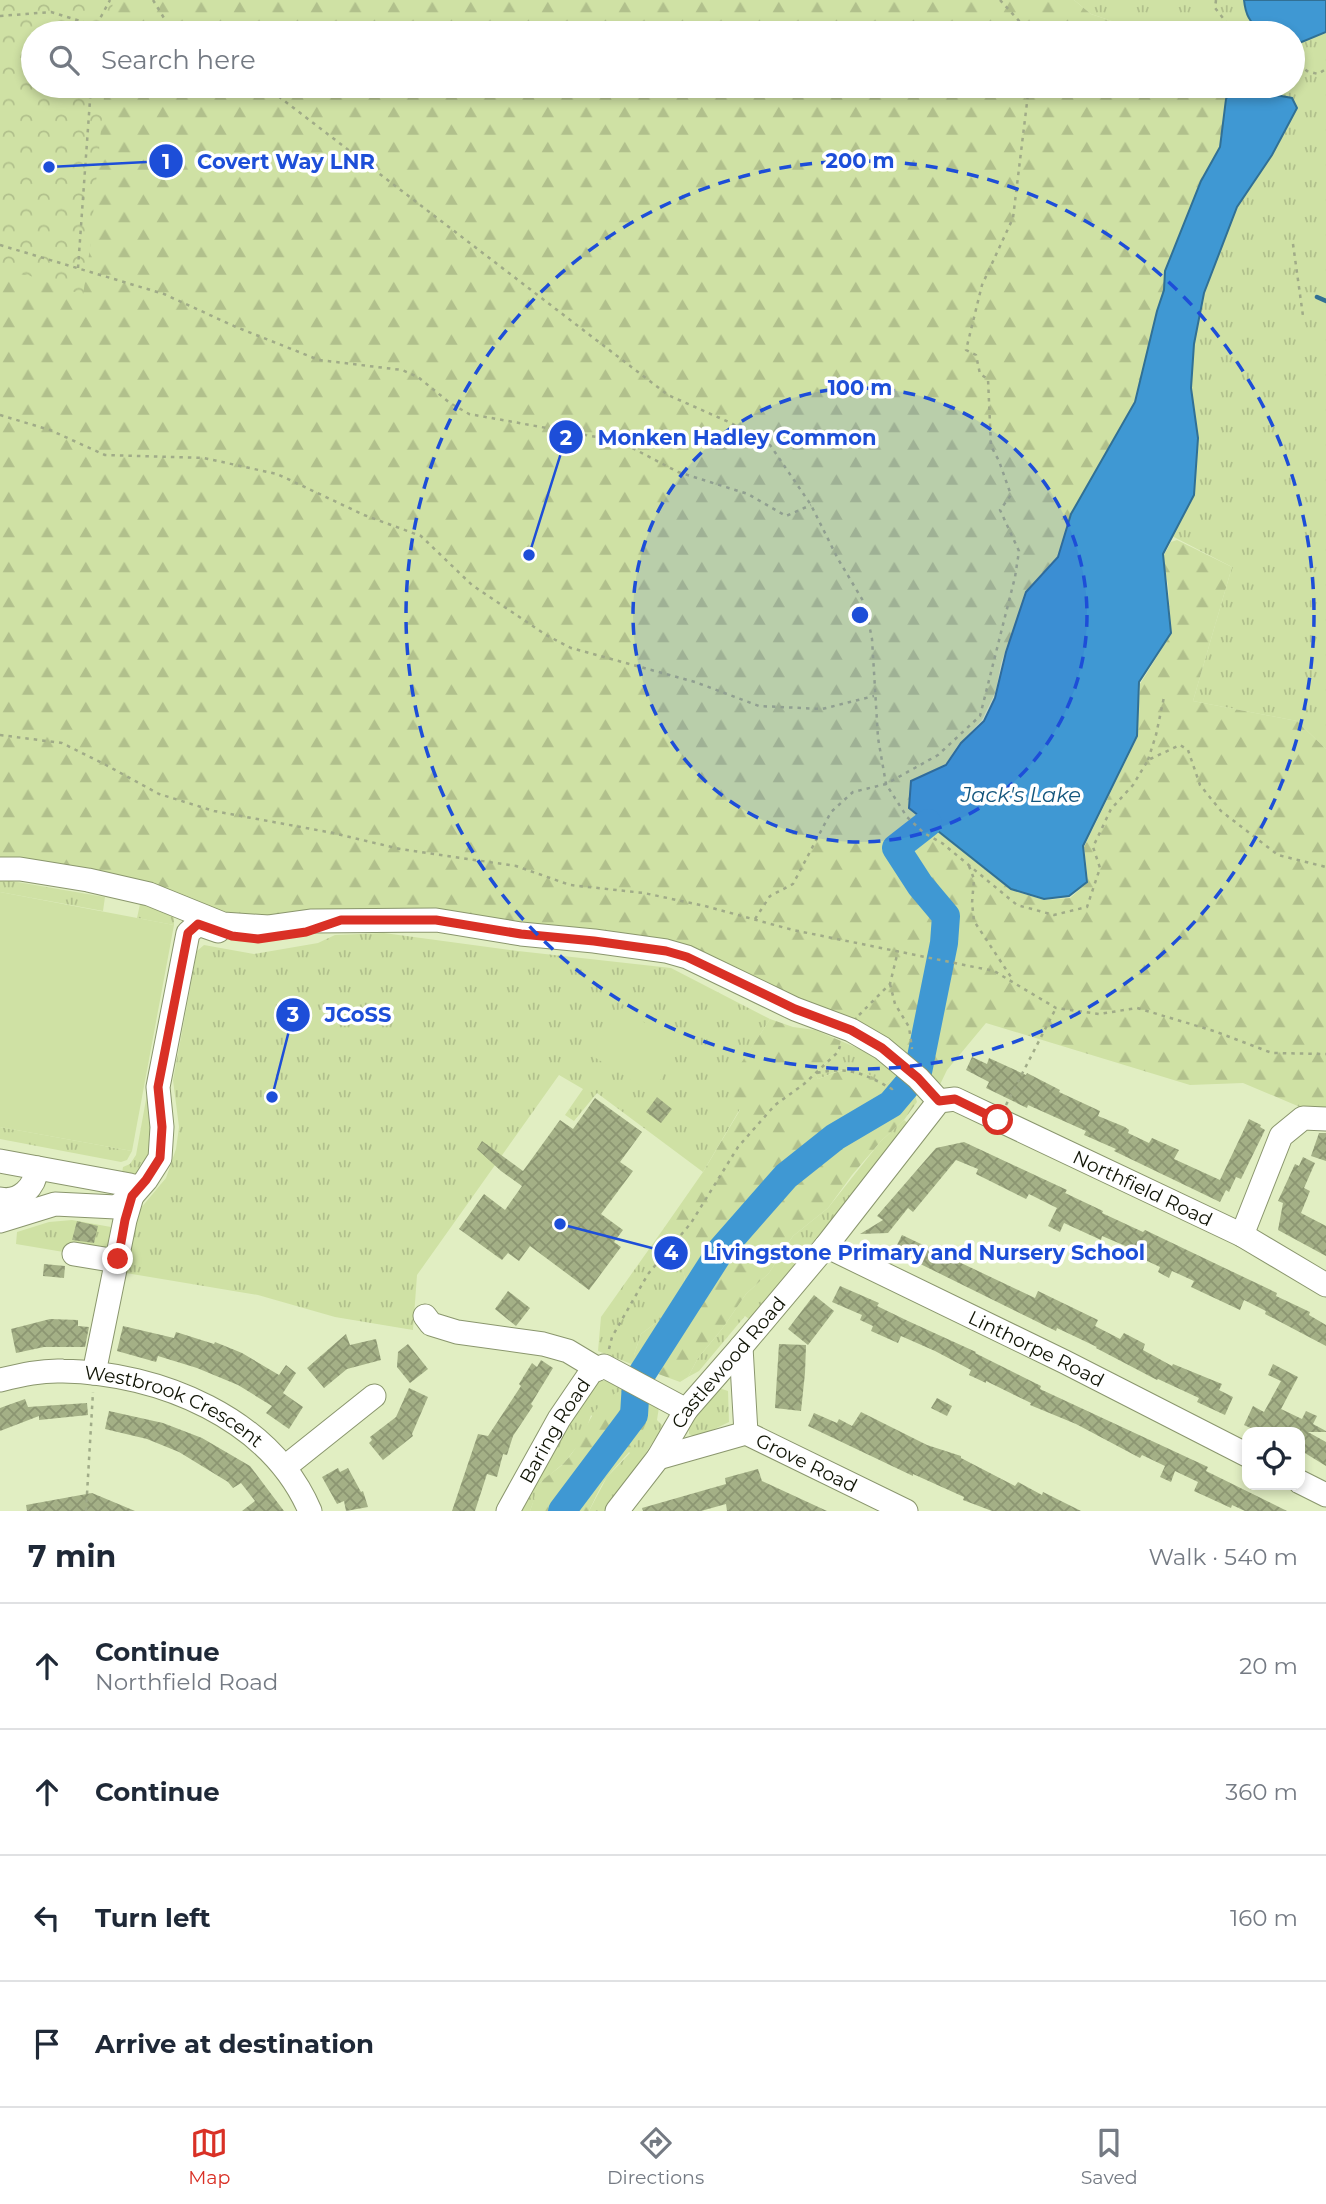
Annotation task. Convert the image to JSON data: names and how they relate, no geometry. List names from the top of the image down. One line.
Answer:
{"streets":{"street":["Northfield Road","Linthorpe Road","Castlewood Road","Westbrook Crescent","Baring Road","Grove Road"]},"crossings":[["Northfield Road","Castlewood Road"],["Linthorpe Road","Castlewood Road"],["Castlewood Road","Baring Road"],["Castlewood Road","Grove Road"]],"water":["Jack's Lake"],"places":["Covert Way LNR","Monken Hadley Common","JCoSS","Livingstone Primary and Nursery School"],"page":{"search":"Search here","heading":["7 min","Walk · 540 m"],"list":[["Continue","Northfield Road","20 m"],["Continue","360 m"],["Turn left","160 m"],"Arrive at destination"],"nav":["Map","Directions","Saved"]},"rings":["200 m","100 m"]}
